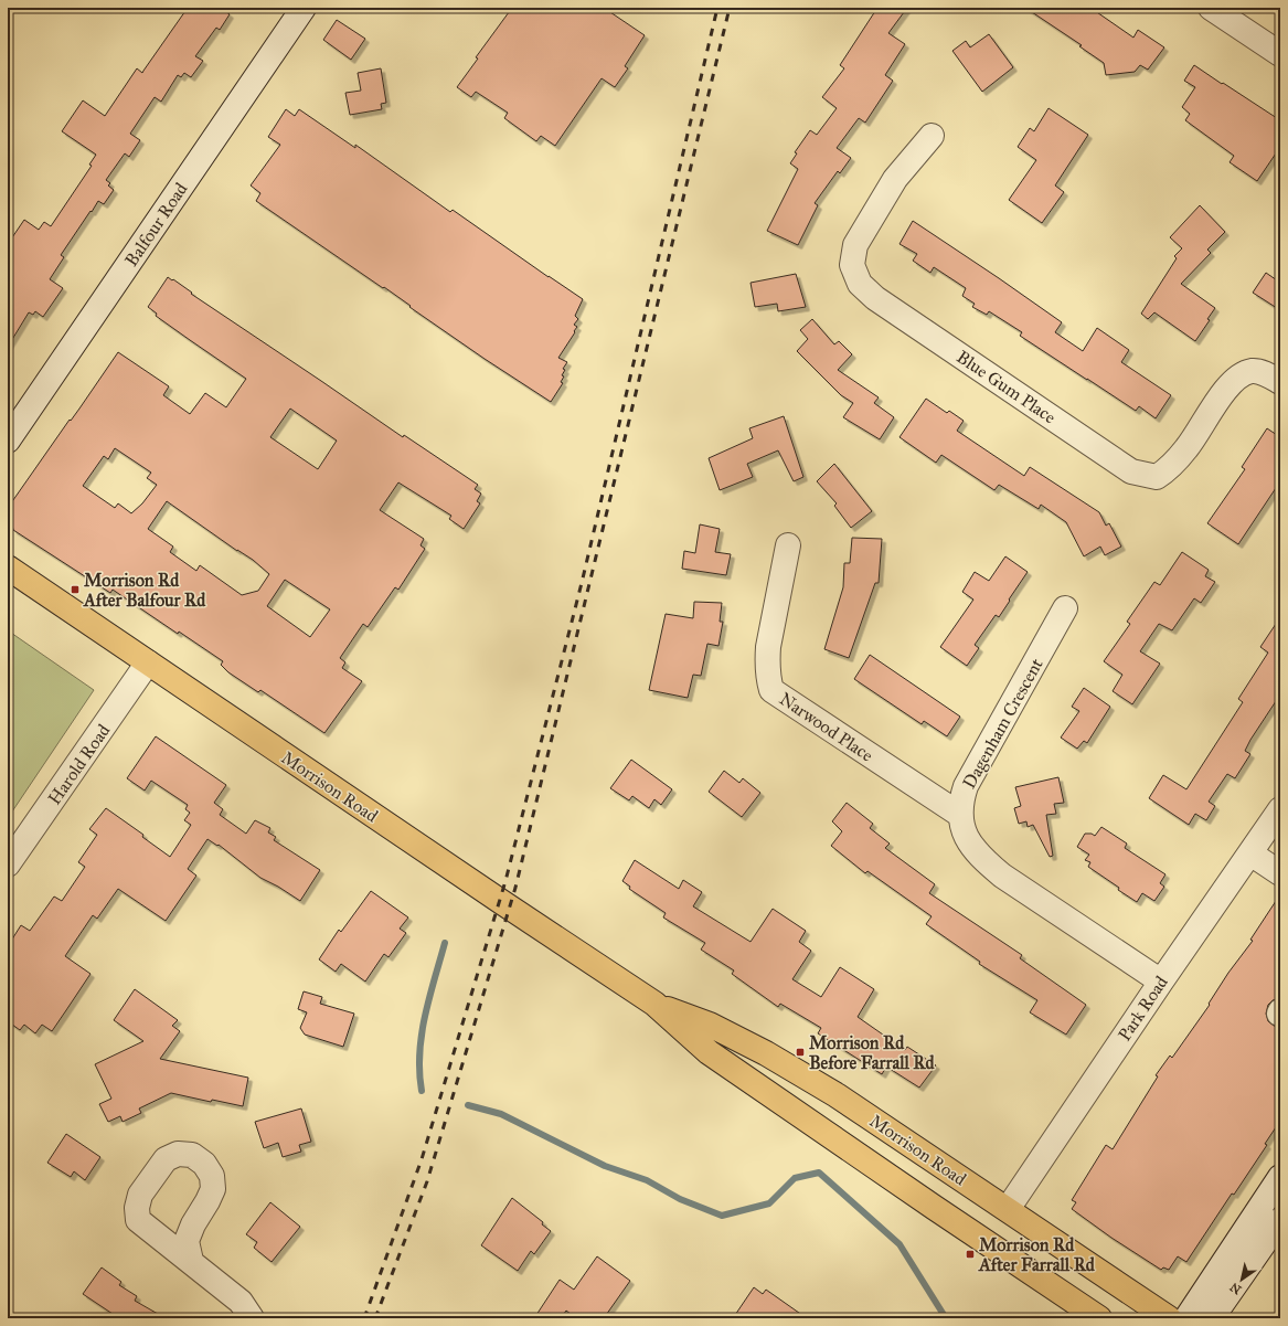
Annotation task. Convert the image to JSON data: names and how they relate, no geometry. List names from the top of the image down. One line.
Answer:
{"streets":{"main road":["Morrison Road"],"street":["Balfour Road","Blue Gum Place","Dagenham Crescent","Narwood Place","Harold Road","Park Road"]},"crossings":[["Dagenham Crescent","Narwood Place"],["Dagenham Crescent","Park Road"],["Harold Road","Morrison Road"],["Morrison Road","Park Road"]],"places":{"transit":["Morrison Rd After Balfour Rd","Morrison Rd Before Farrall Rd","Morrison Rd After Farrall Rd"]},"north":"bottom left"}
